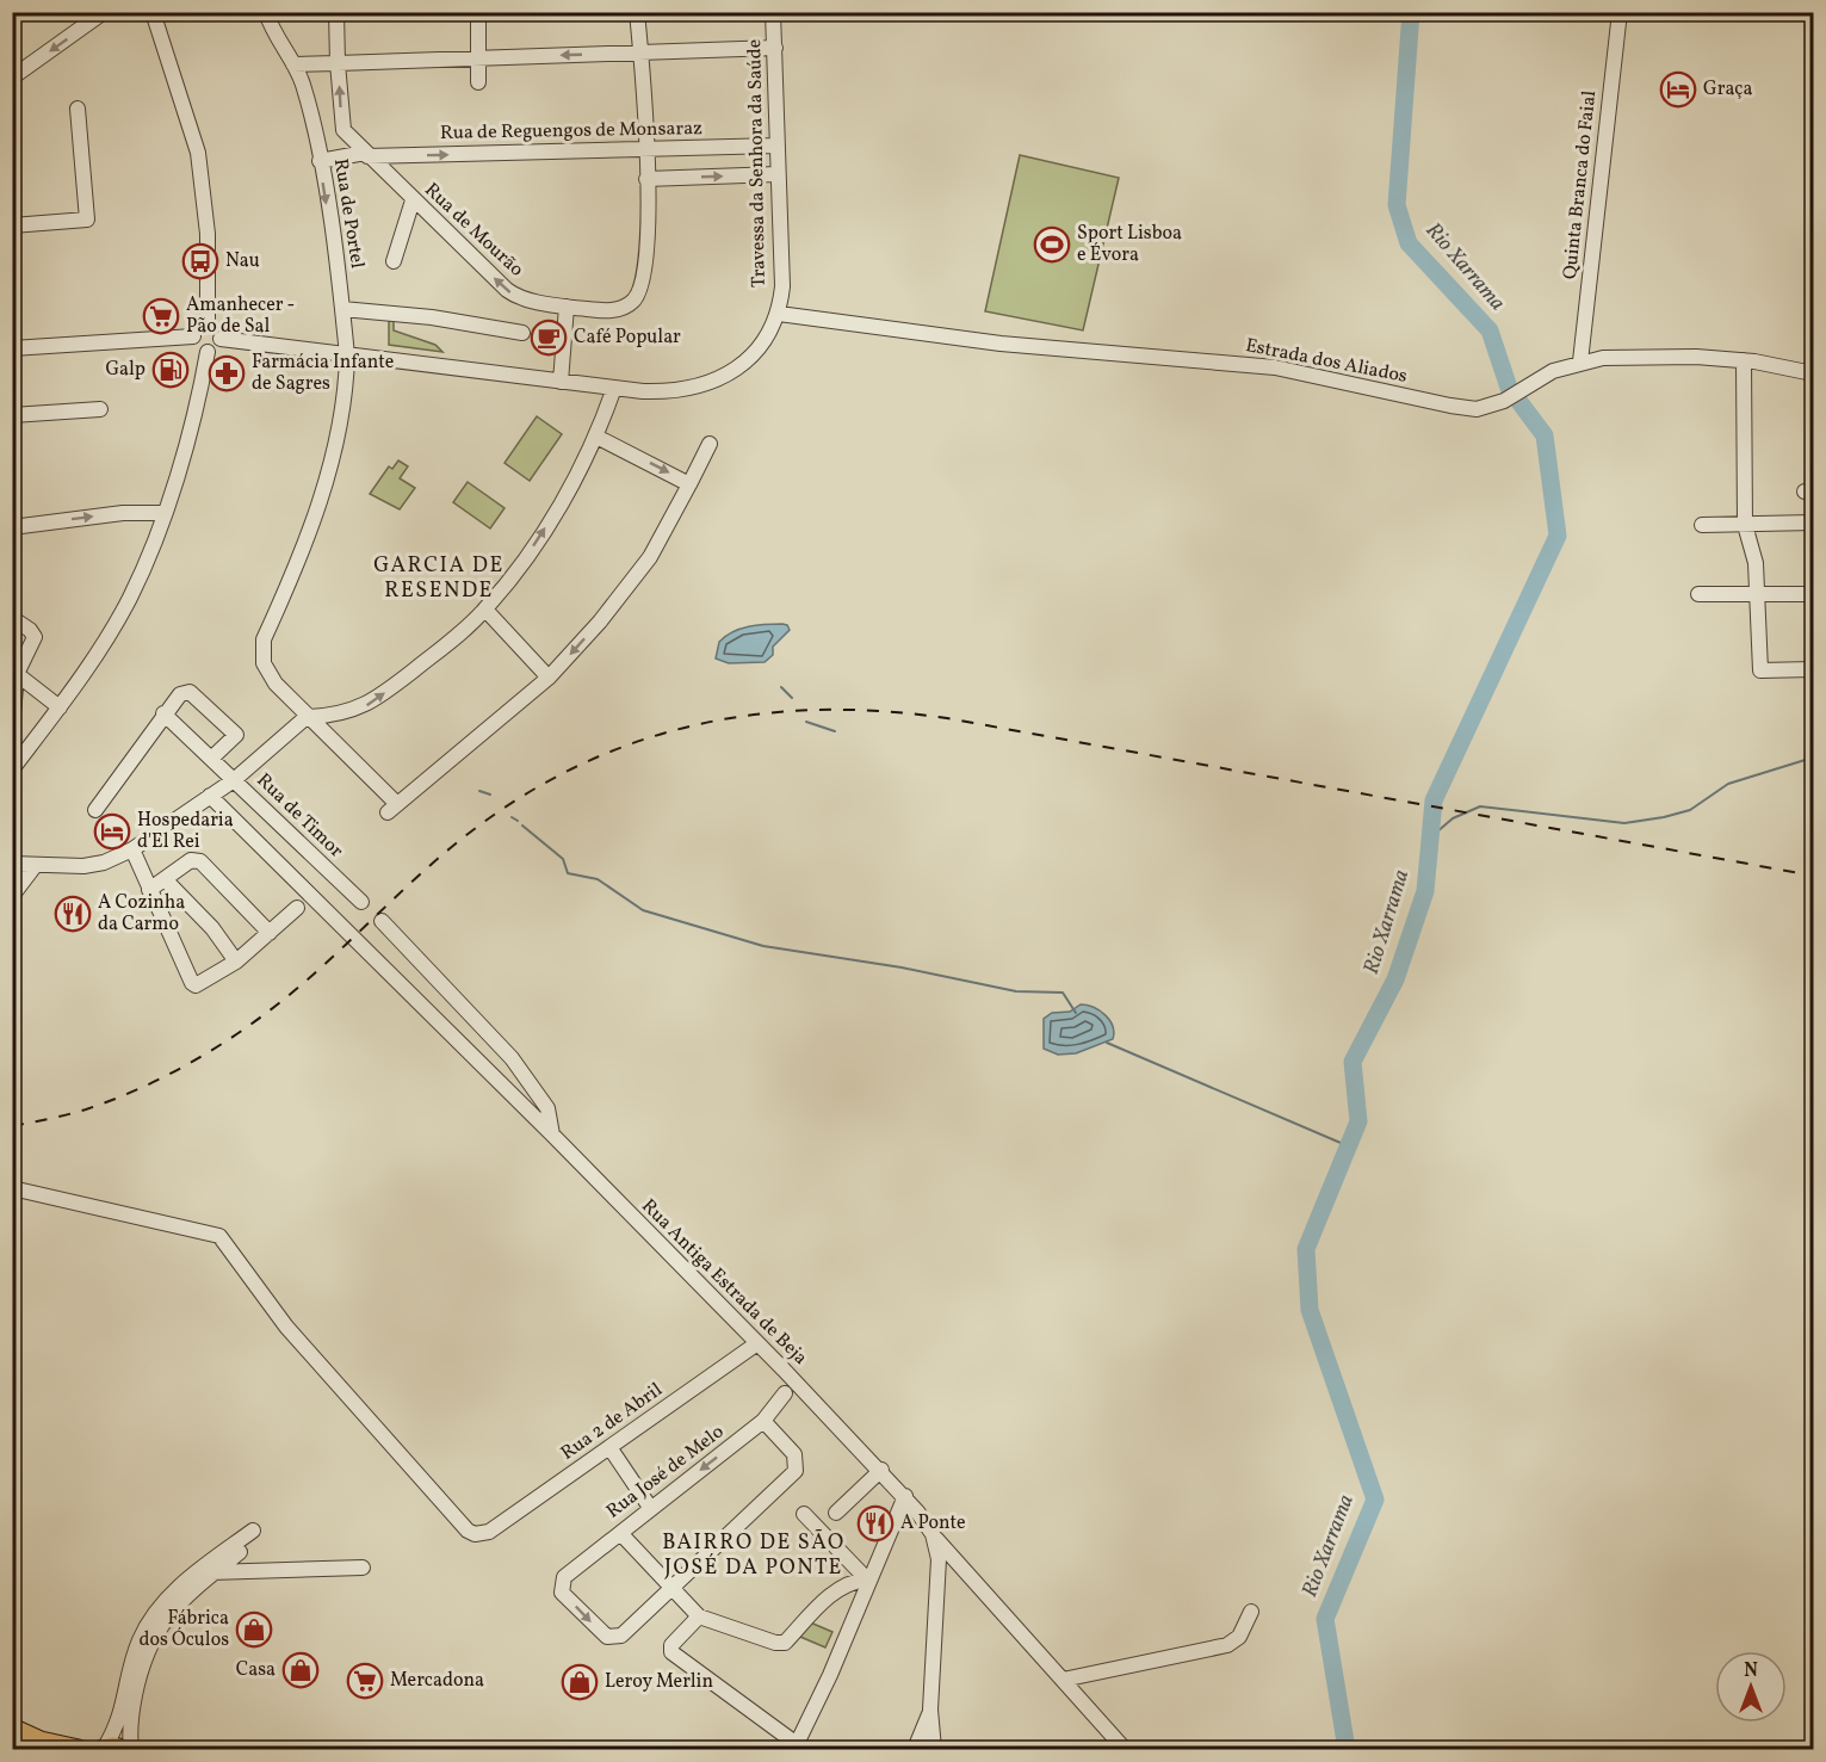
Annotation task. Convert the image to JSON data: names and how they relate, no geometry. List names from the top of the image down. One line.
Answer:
{"streets":{"street":["Rua de Reguengos de Monsaraz","Travessa da Senhora da Saúde","Quinta Branca do Faial","Rua de Portel","Rua de Mourão","Estrada dos Aliados","Rua de Timor","Rua Antiga Estrada de Beja","Rua 2 de Abril","Rua José de Melo"]},"crossings":[["Rua de Reguengos de Monsaraz","Travessa da Senhora da Saúde"],["Rua de Reguengos de Monsaraz","Rua de Portel"],["Rua de Reguengos de Monsaraz","Rua de Mourão"],["Travessa da Senhora da Saúde","Estrada dos Aliados"],["Quinta Branca do Faial","Estrada dos Aliados"],["Rua Antiga Estrada de Beja","Rua 2 de Abril"]],"one_way":["Rua de Mourão"],"districts":["GARCIA DE RESENDE","BAIRRO DE SÃO JOSÉ DA PONTE"],"water":["Rio Xarrama"],"places":{"hotel":["Graça","Hospedaria d'El Rei"],"sports":["Sport Lisboa e Évora"],"bus stop":["Nau"],"supermarket":["Amanhecer - Pão de Sal","Mercadona"],"cafe":["Café Popular"],"fuel station":["Galp"],"pharmacy":["Farmácia Infante de Sagres"],"restaurant":["A Cozinha da Carmo","A Ponte"],"shop":["Fábrica dos Óculos","Casa","Leroy Merlin"]},"north":"top"}
